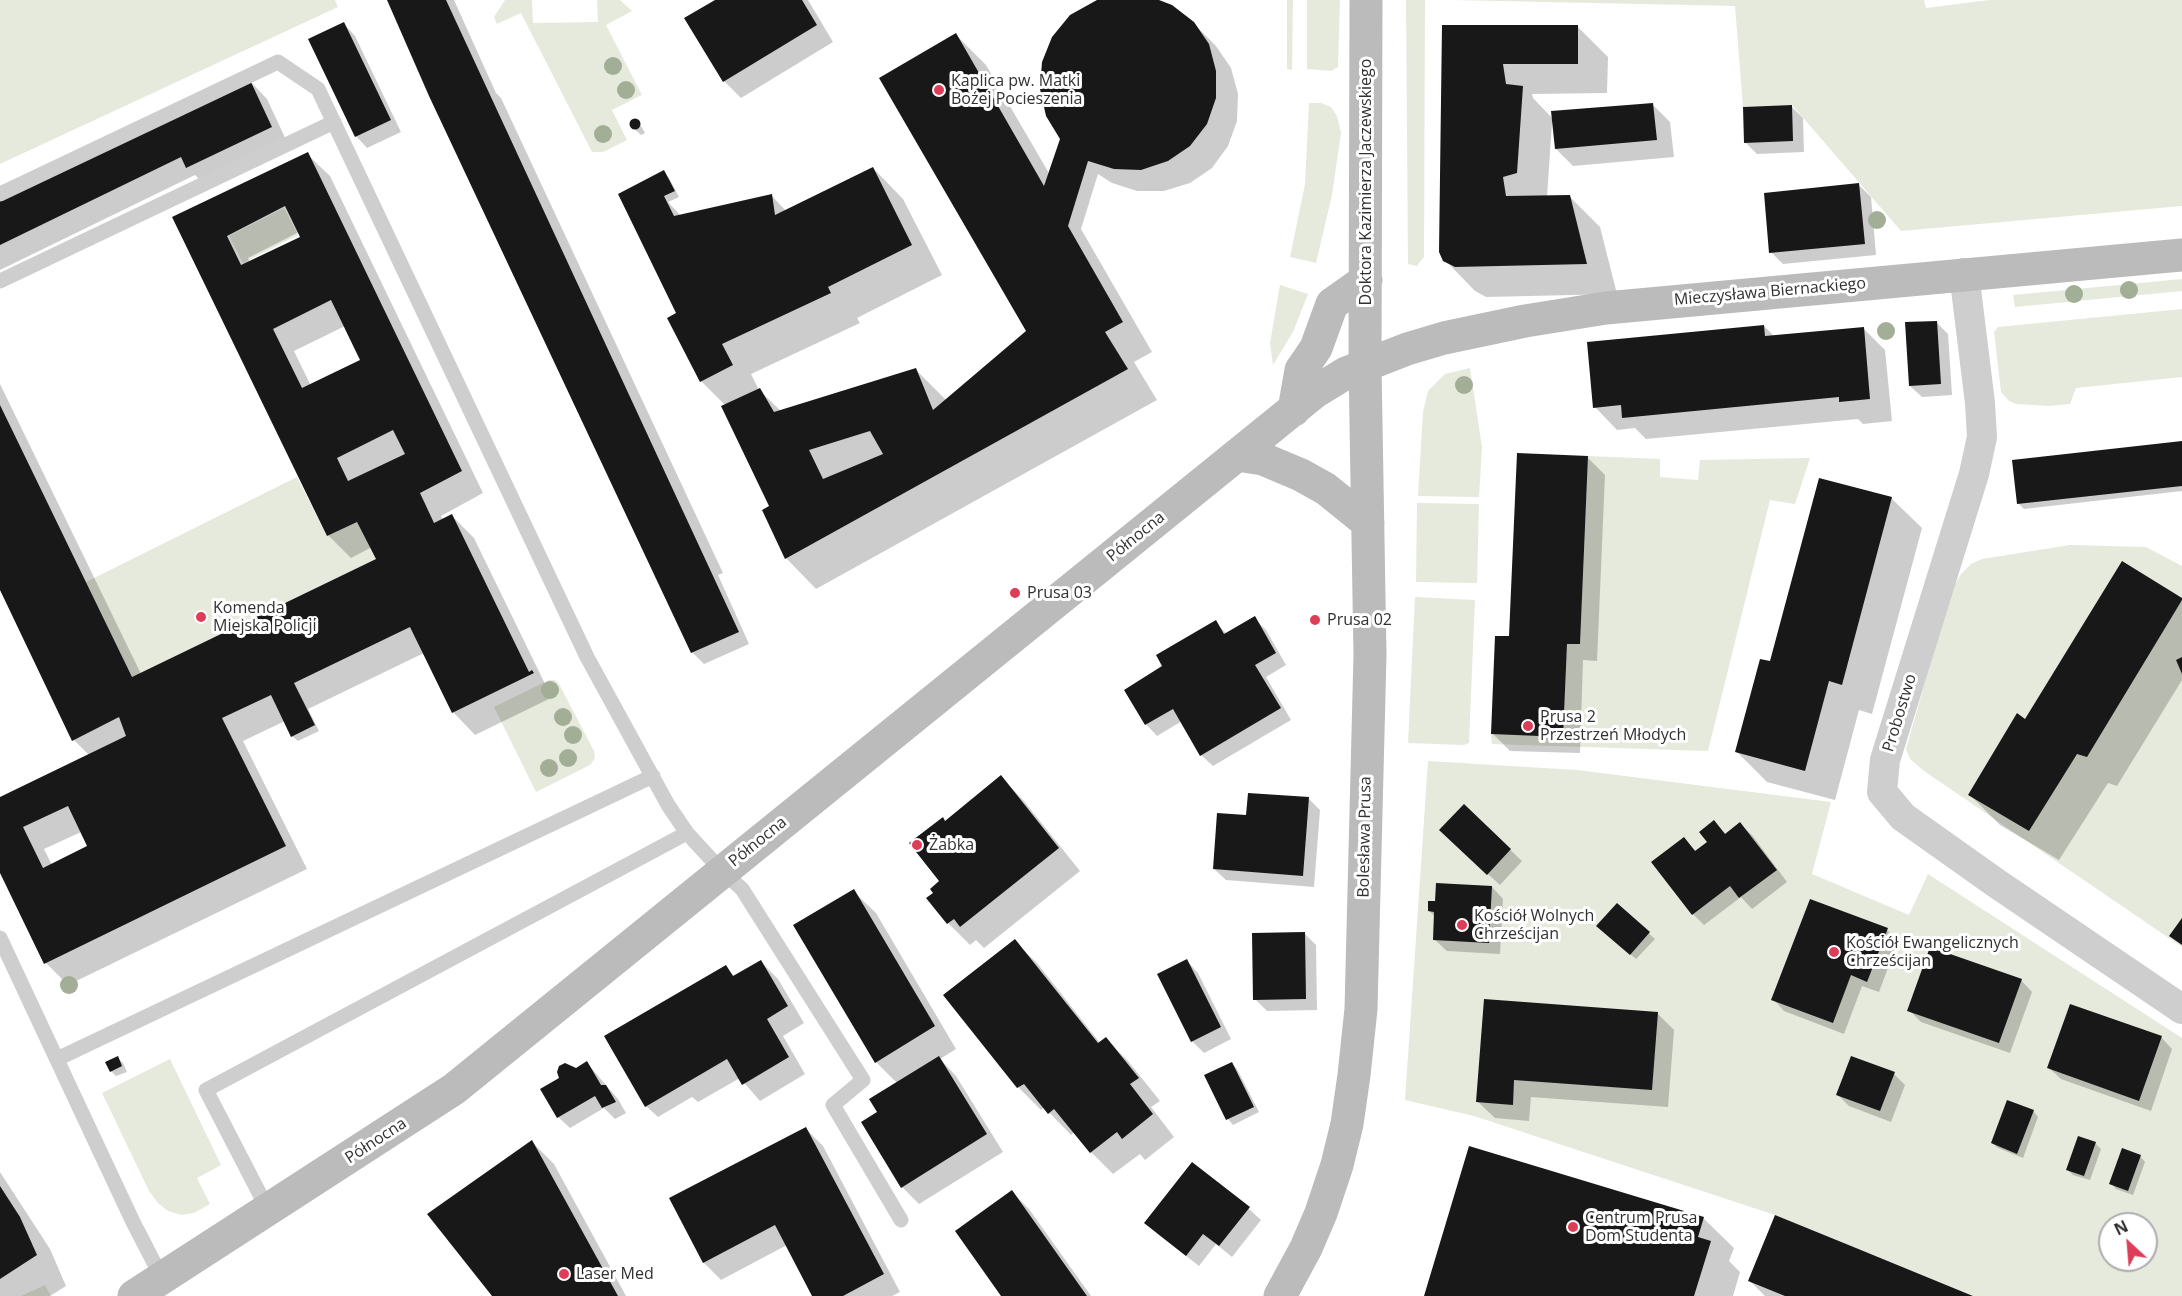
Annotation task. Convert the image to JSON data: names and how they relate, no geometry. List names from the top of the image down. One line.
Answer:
{"streets":{"street":["Doktora Kazimierza Jaczewskiego","Mieczysława Biernackiego","Północna","Probostwo","Bolesława Prusa"]},"crossings":[["Doktora Kazimierza Jaczewskiego","Mieczysława Biernackiego"],["Doktora Kazimierza Jaczewskiego","Północna"],["Doktora Kazimierza Jaczewskiego","Bolesława Prusa"],["Mieczysława Biernackiego","Północna"],["Mieczysława Biernackiego","Probostwo"],["Mieczysława Biernackiego","Bolesława Prusa"],["Północna","Bolesława Prusa"]],"places":["Kaplica pw. Matki Bożej Pocieszenia","Prusa 03","Komenda Miejska Policji","Prusa 02","Prusa 2 Przestrzeń Młodych","Żabka","Kościół Wolnych Chrześcijan","Kościół Ewangelicznych Chrześcijan","Centrum Prusa Dom Studenta","Laser Med"],"north":"top left"}
